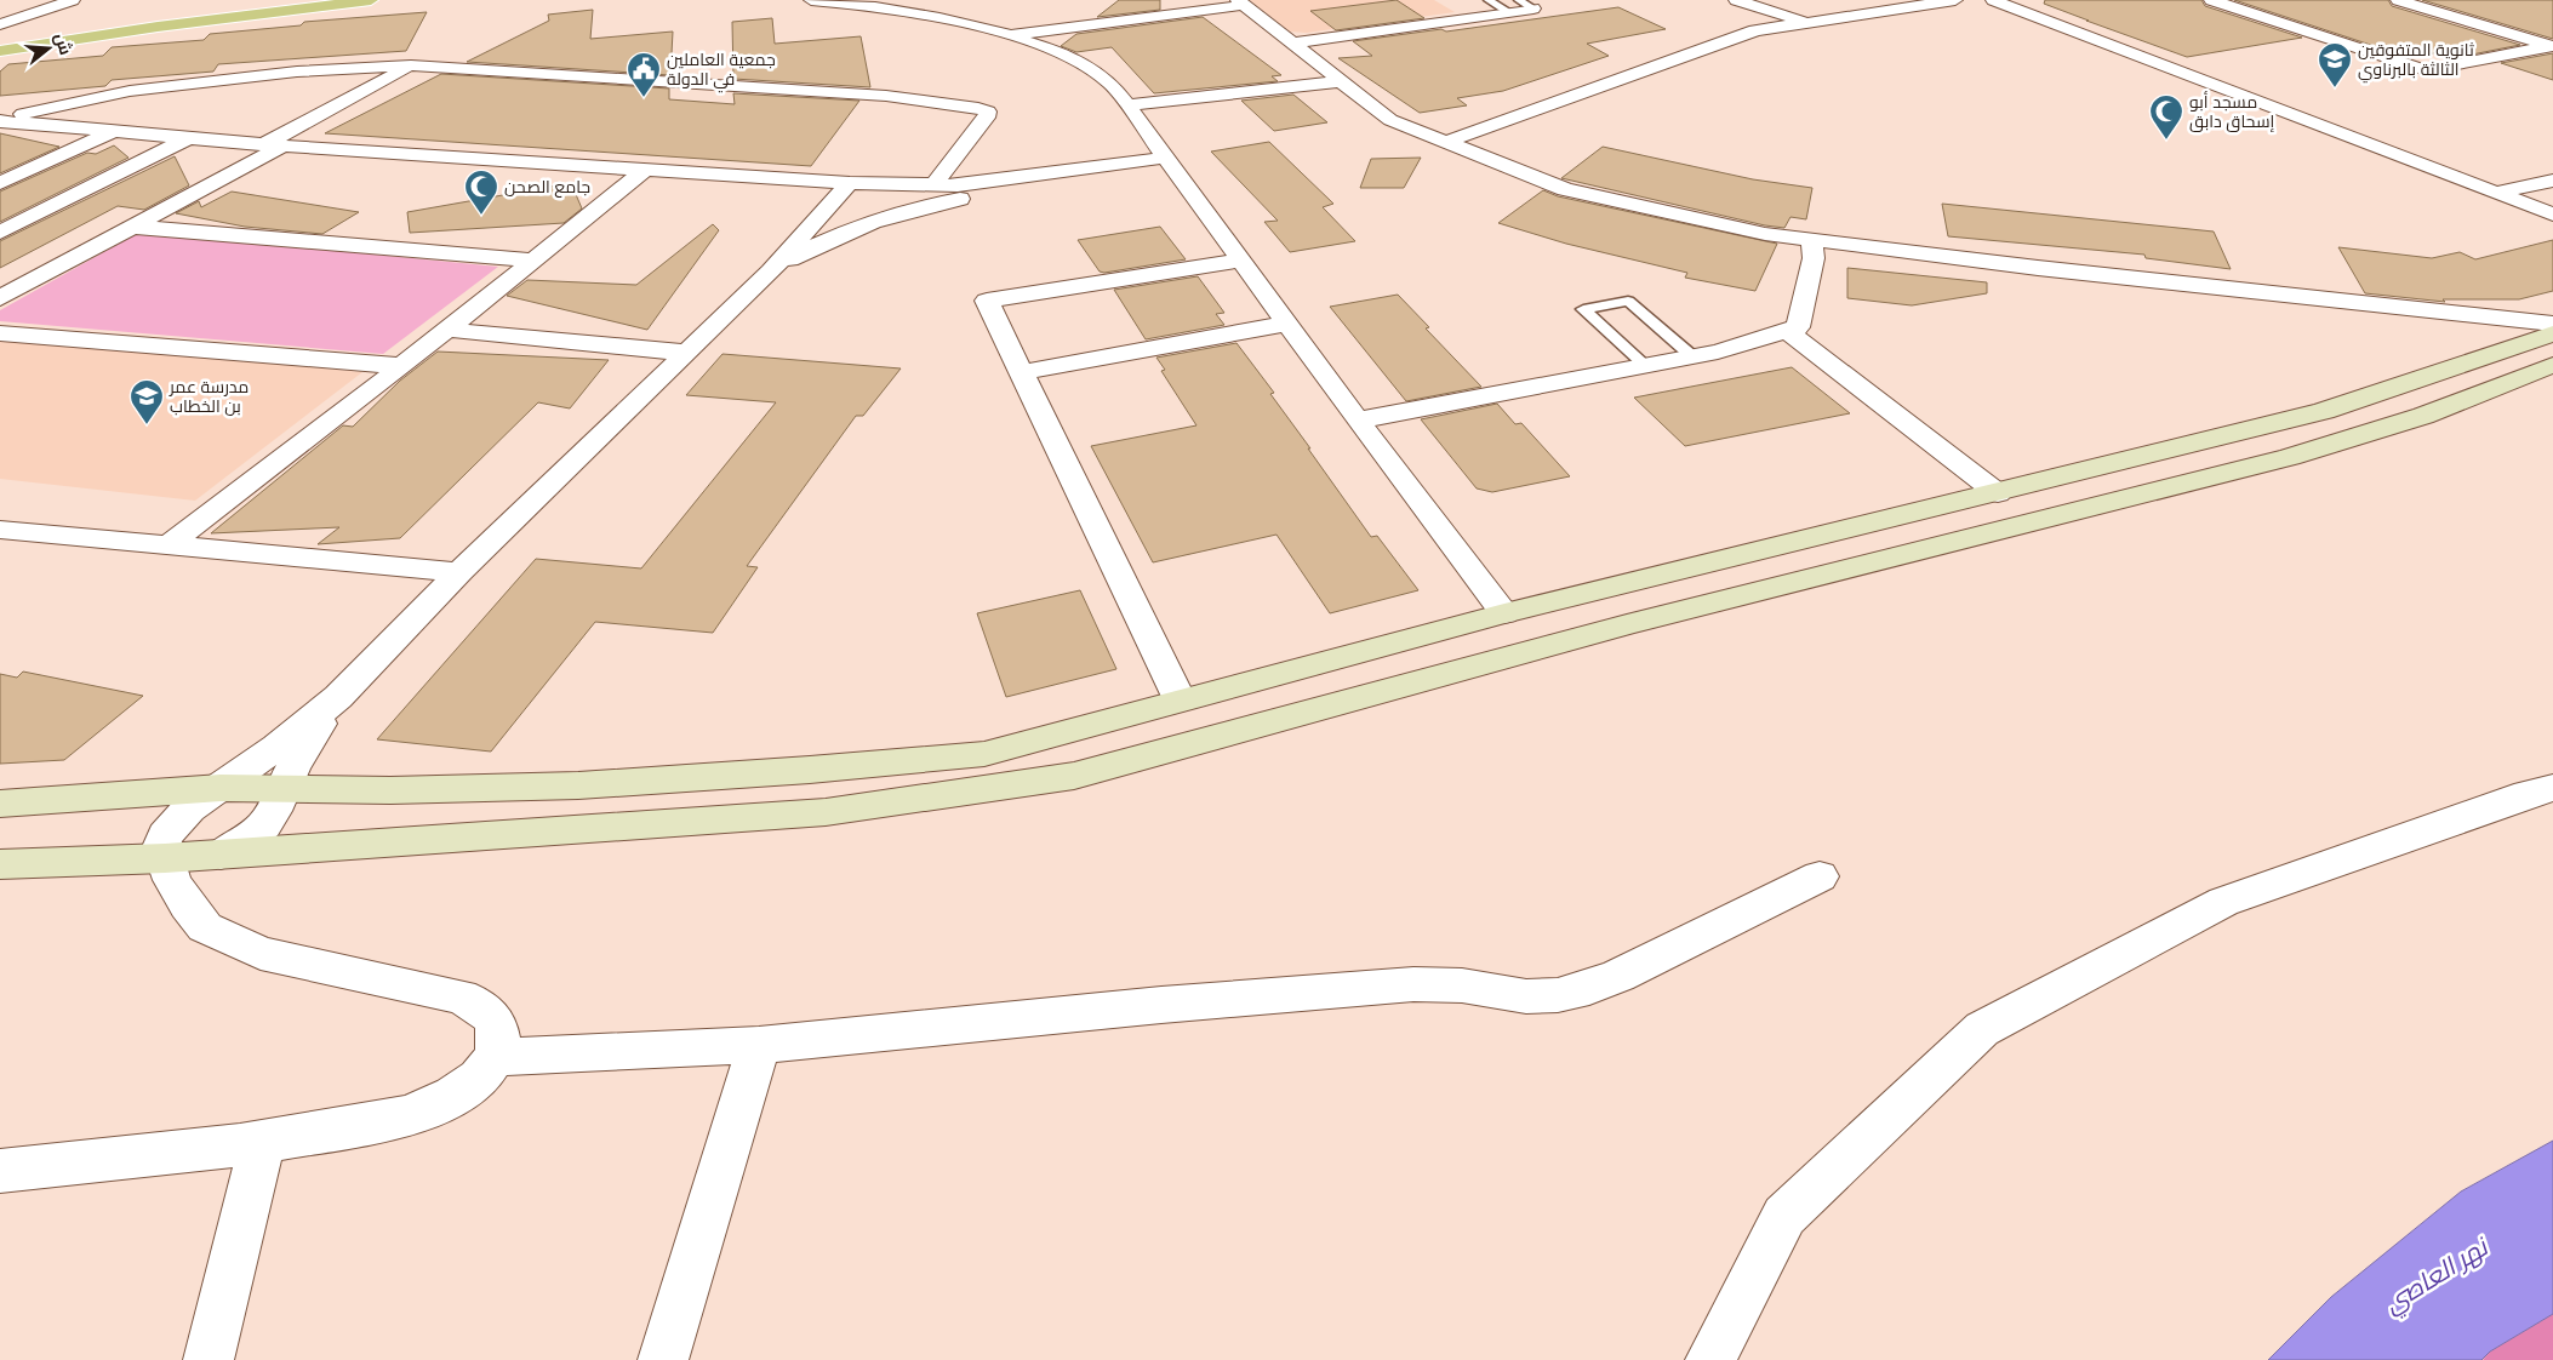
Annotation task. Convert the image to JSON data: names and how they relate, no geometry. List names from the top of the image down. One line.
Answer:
{"water":["نهر العاصي"],"places":{"school or university":["ثانوية المتفوقين الثالثة بالبرناوي","مدرسة عمر بن الخطاب"],"public building":["جمعية العاملين في الدولة"],"mosque":["مسجد أبو إسحاق دابق","جامع الصحن"]},"north":"right"}
